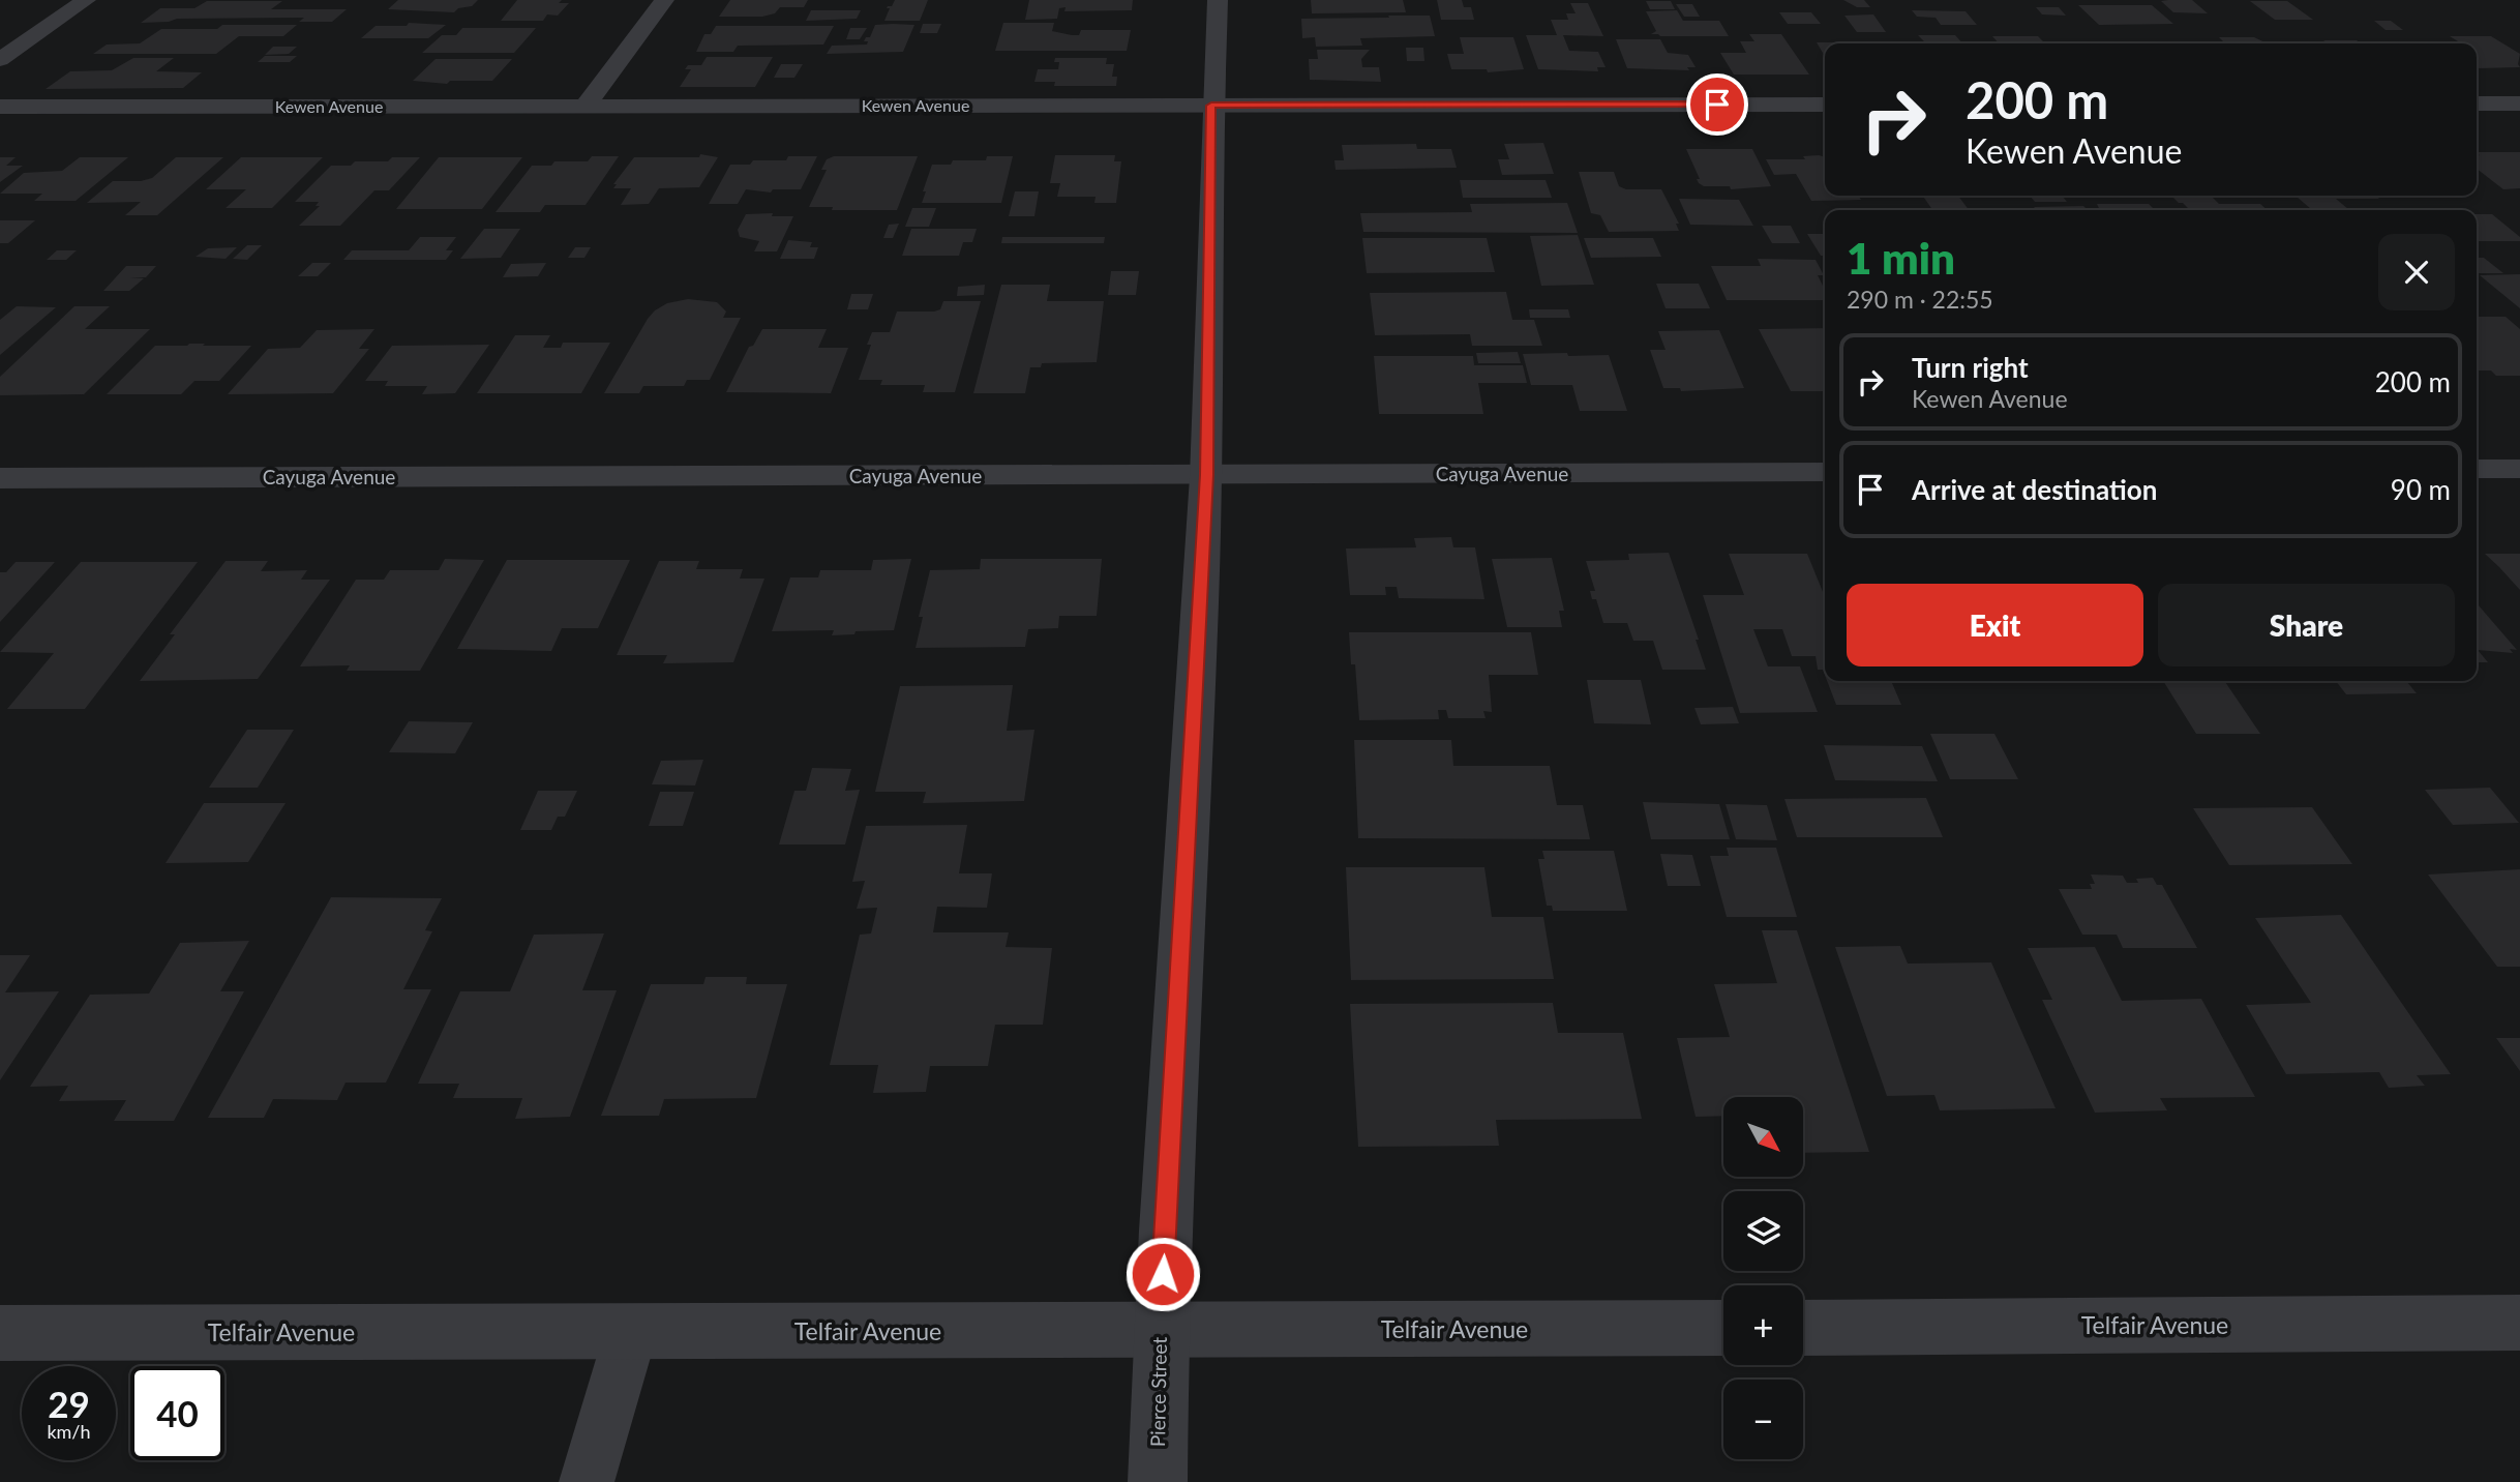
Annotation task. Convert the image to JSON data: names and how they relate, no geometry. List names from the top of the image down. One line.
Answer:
{"streets":{"street":["Kewen Avenue","Cayuga Avenue","Telfair Avenue","Pierce Street"]},"crossings":[["Kewen Avenue","Pierce Street"],["Cayuga Avenue","Pierce Street"],["Telfair Avenue","Pierce Street"]],"north":"bottom right","page":{"turn":["200 m","Kewen Avenue"],"heading":["1 min","290 m · 22:55"],"list":[{"name":"Turn right","note":"Kewen Avenue","value":"200 m"},{"name":"Arrive at destination","value":"90 m"}],"buttons":["Exit","Share"],"map_buttons":["+","−"],"speed":"29 km/h","limit":"40"}}
